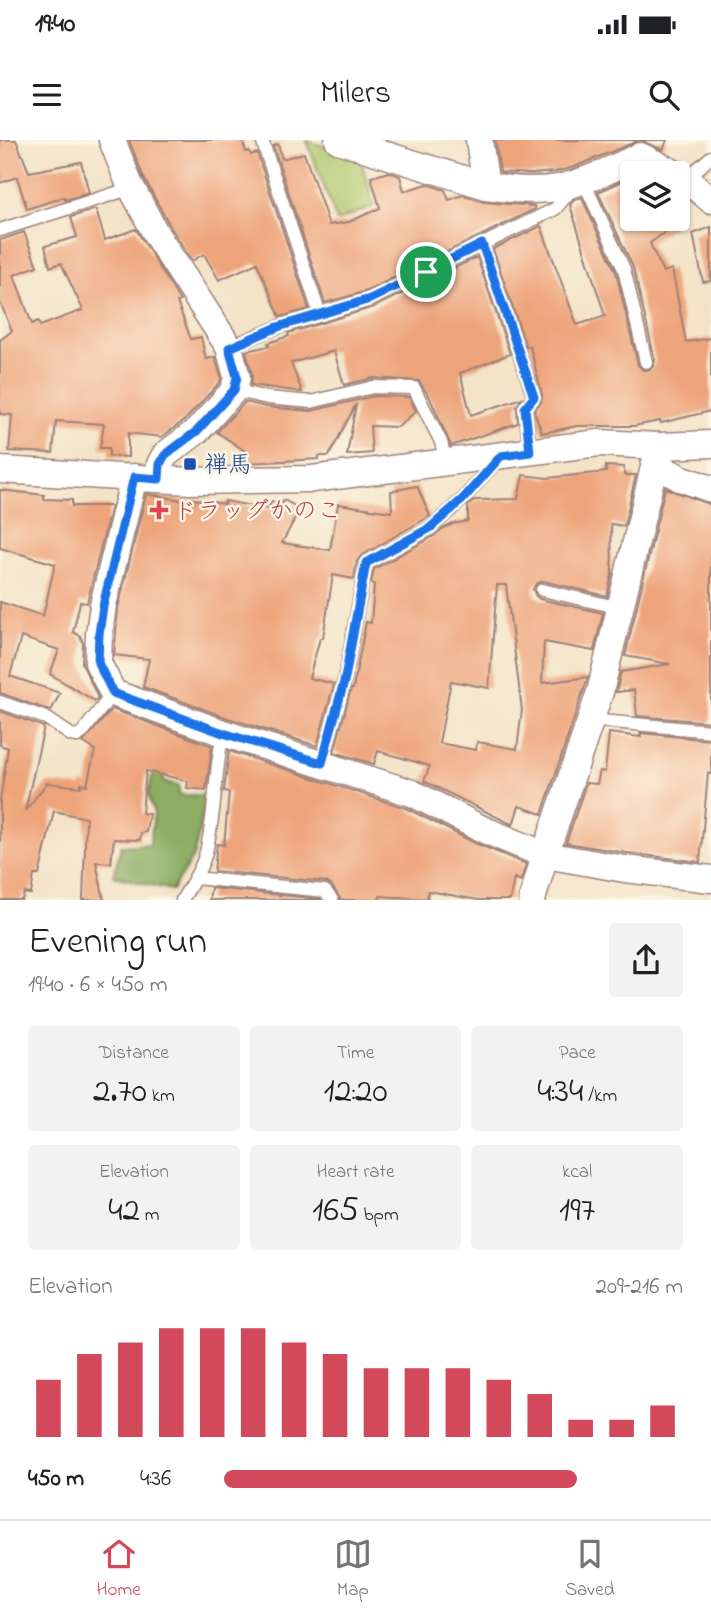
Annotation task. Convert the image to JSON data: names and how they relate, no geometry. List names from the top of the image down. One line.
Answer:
{"places":{"transit":["禅馬"],"health":["ドラッグかのこ"]},"page":{"status":"19:40","header":"Milers","heading":["Evening run","19:40 · 6 × 450 m"],"stats":[["Distance","2.70 km"],["Time","12:20"],["Pace","4:34 /km"],["Elevation","42 m"],["Heart rate","165 bpm"],["kcal","197"]],"chart":["Elevation","209–216 m"],"list":[{"name":"450 m","note":"4:36"}],"tabs":["Home","Map","Saved"]}}
